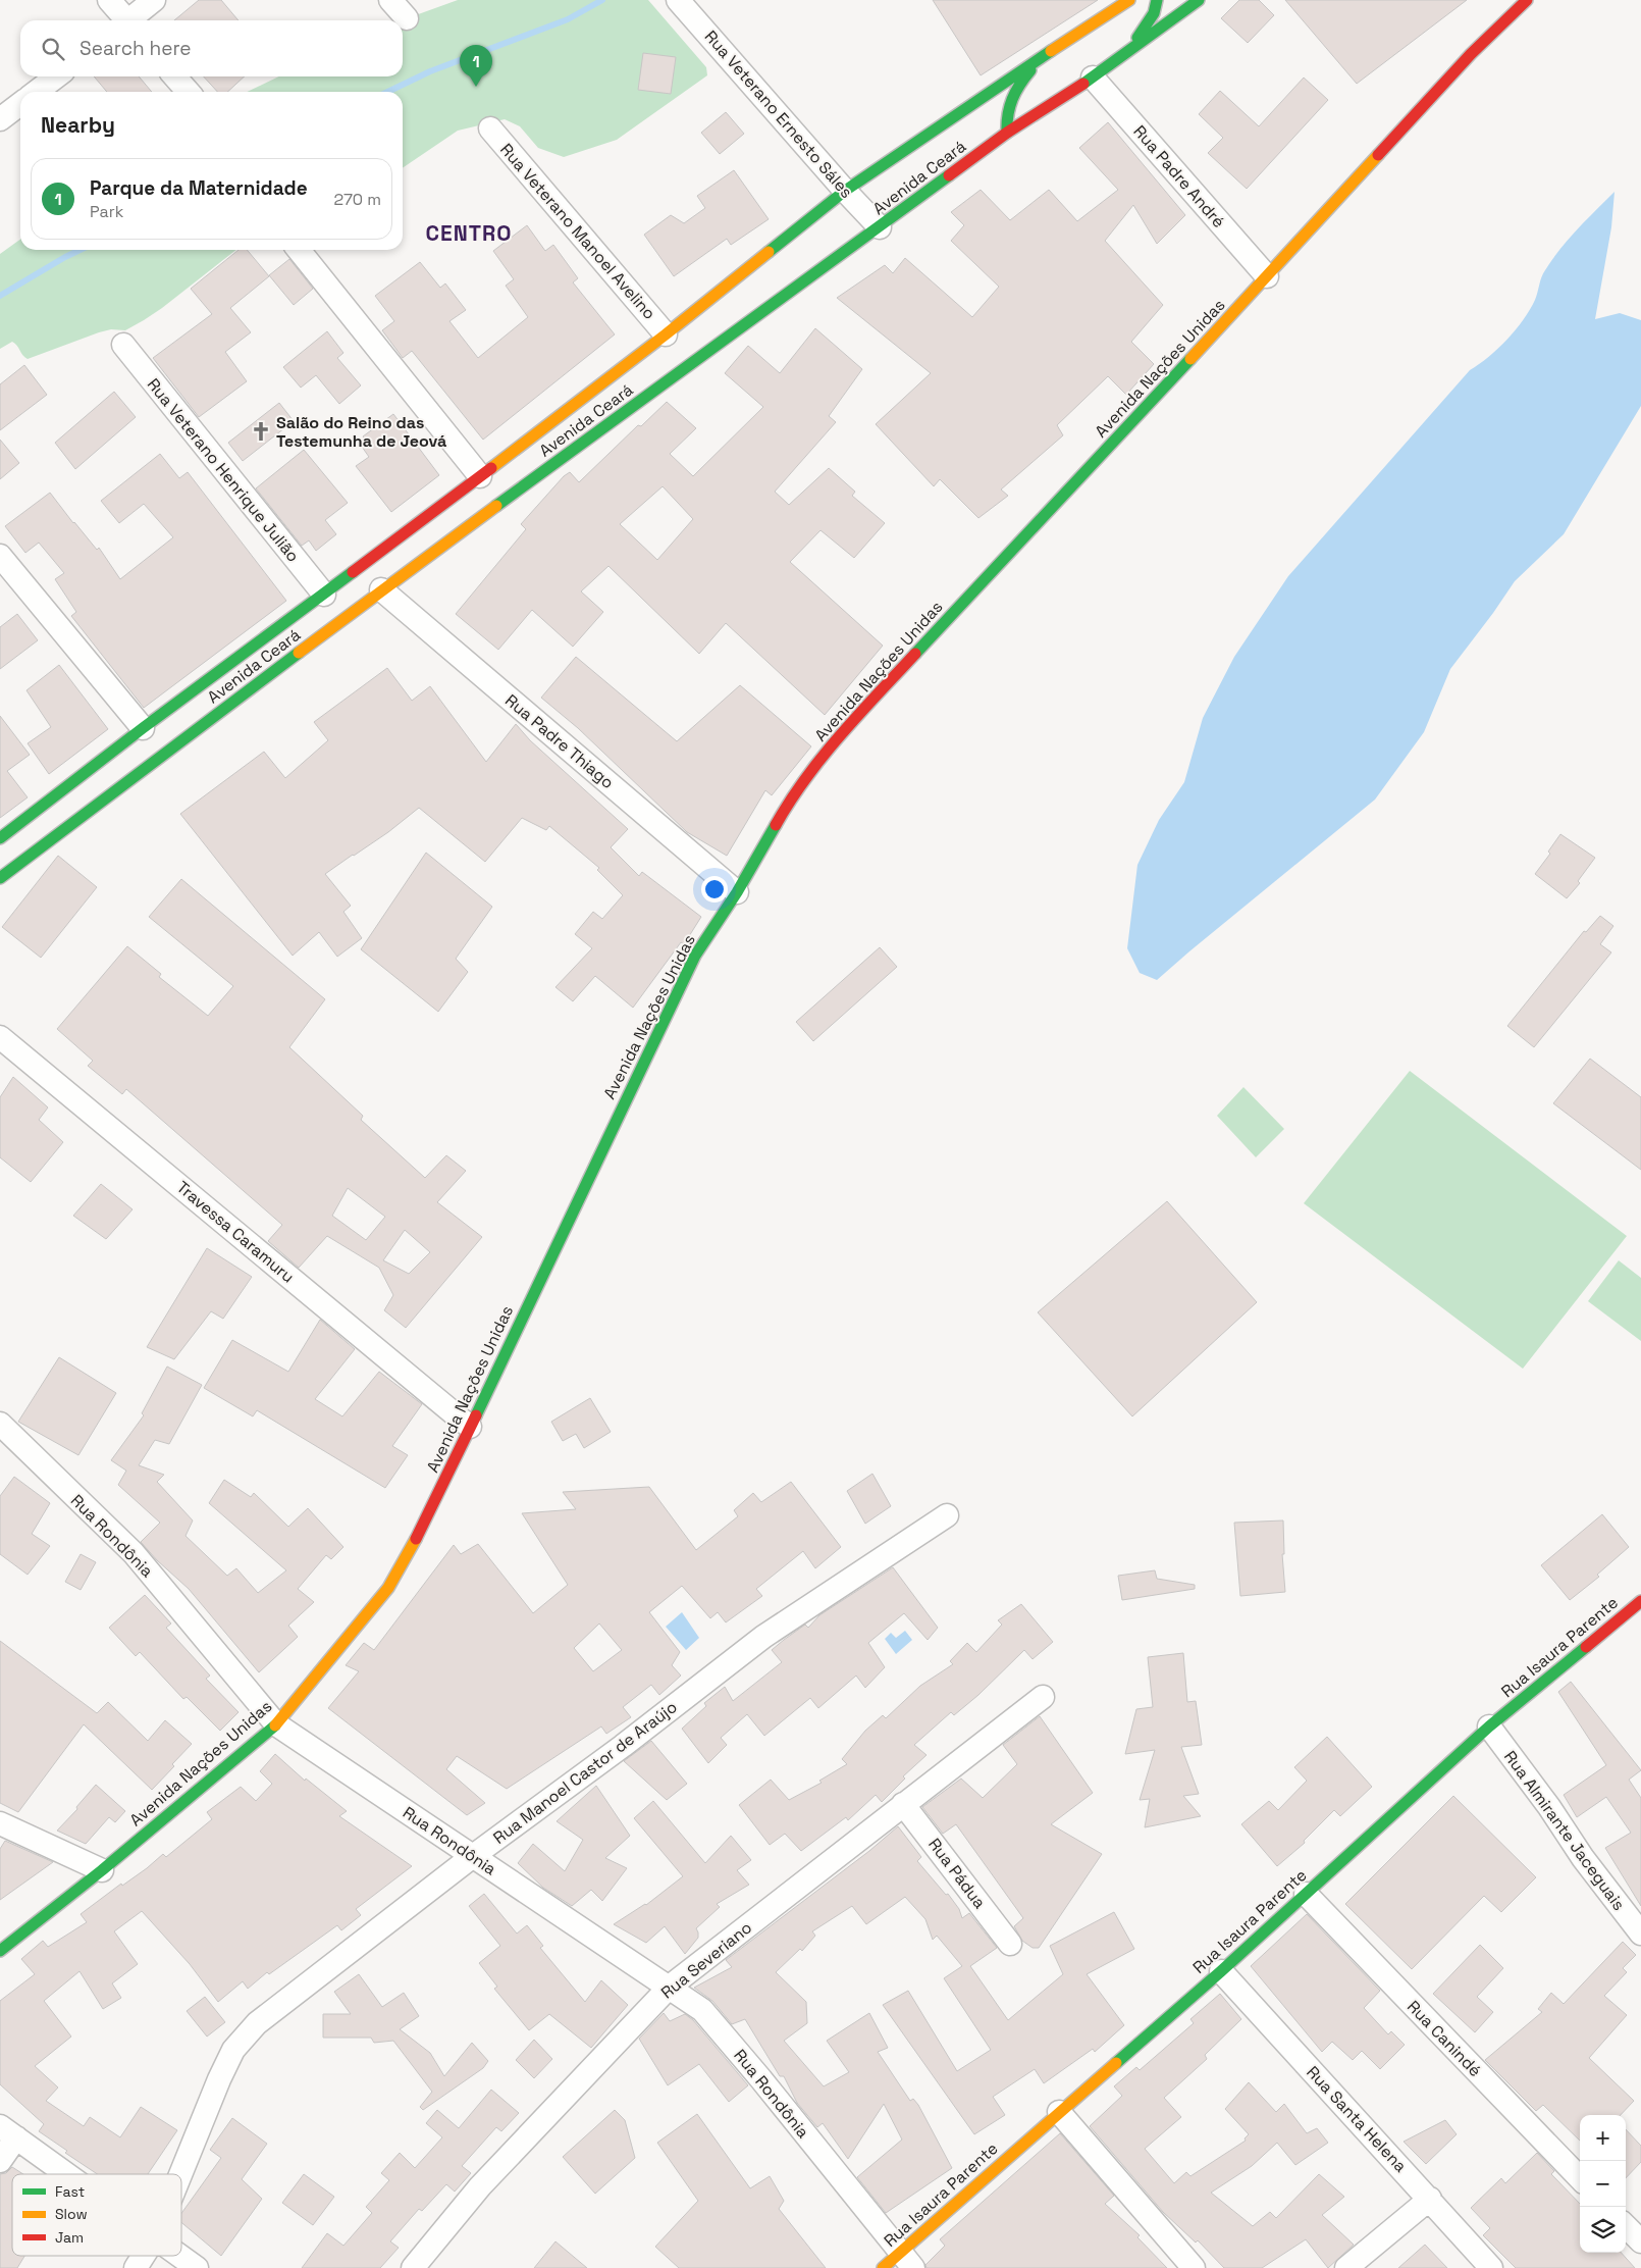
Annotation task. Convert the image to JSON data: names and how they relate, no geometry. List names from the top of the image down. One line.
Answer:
{"streets":{"street":["Rua Veterano Ernesto Sáles","Rua Padre André","Avenida Ceará","Rua Veterano Manoel Avelino","Avenida Nações Unidas","Rua Veterano Henrique Julião","Rua Padre Thiago","Travessa Caramuru","Rua Rondônia","Rua Isaura Parente","Rua Manoel Castor de Araújo","Rua Almirante Jaceguais","Rua Pádua","Rua Severiano","Rua Canindé","Rua Santa Helena"]},"crossings":[["Rua Veterano Ernesto Sáles","Avenida Ceará"],["Rua Padre André","Avenida Ceará"],["Rua Padre André","Avenida Nações Unidas"],["Avenida Ceará","Rua Veterano Manoel Avelino"],["Avenida Ceará","Rua Veterano Henrique Julião"],["Avenida Ceará","Rua Padre Thiago"],["Avenida Nações Unidas","Rua Padre Thiago"],["Avenida Nações Unidas","Travessa Caramuru"],["Avenida Nações Unidas","Rua Rondônia"],["Rua Rondônia","Rua Isaura Parente"],["Rua Rondônia","Rua Manoel Castor de Araújo"],["Rua Rondônia","Rua Severiano"],["Rua Isaura Parente","Rua Almirante Jaceguais"],["Rua Isaura Parente","Rua Canindé"],["Rua Isaura Parente","Rua Santa Helena"],["Rua Pádua","Rua Severiano"]],"districts":["CENTRO"],"places":{"church":["Salão do Reino das Testemunha de Jeová"]},"legend":["Fast","Slow","Jam"],"page":{"search":"Search here","pins":"1","heading":"Nearby","list":[{"mark":"1","name":"Parque da Maternidade","note":"Park","value":"270 m"}],"map_buttons":["+","−"]}}
